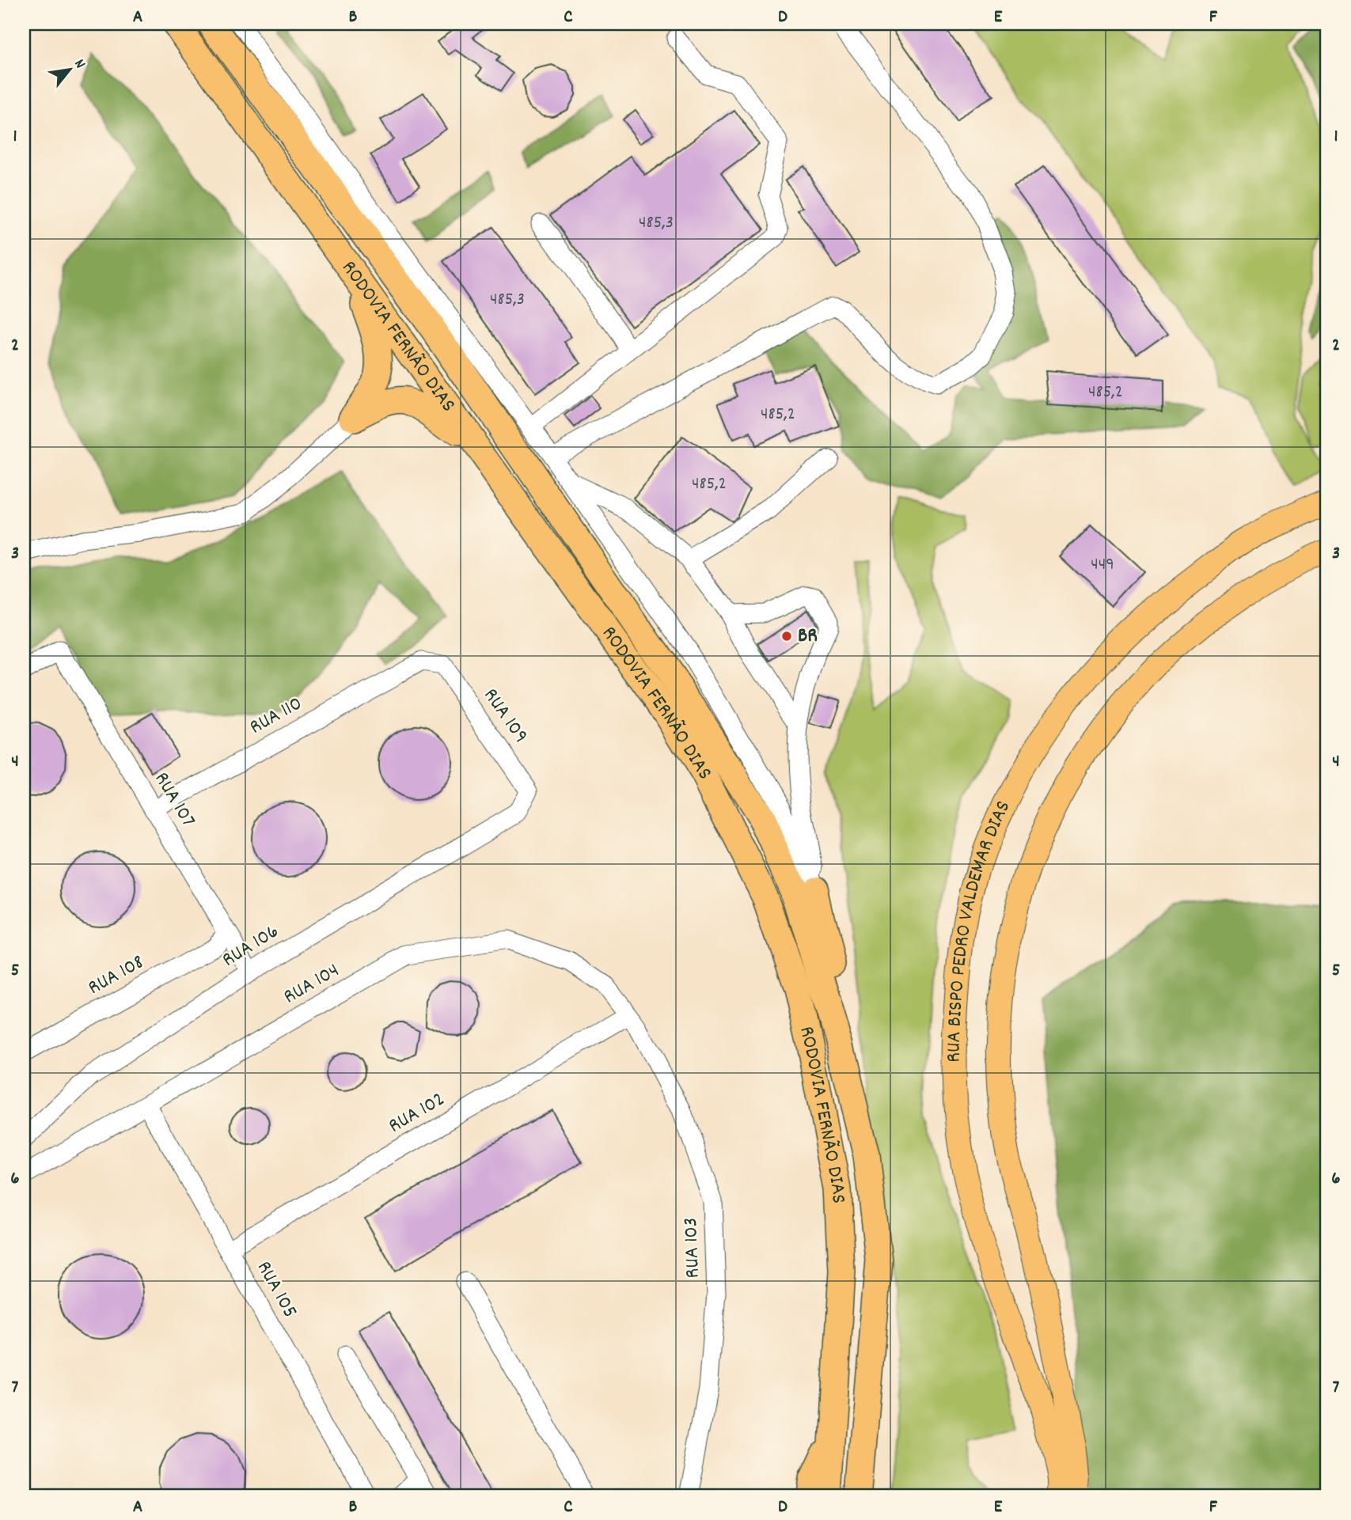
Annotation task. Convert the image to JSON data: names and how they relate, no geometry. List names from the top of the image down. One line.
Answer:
{"streets":{"highway":["RODOVIA FERNÃO DIAS"],"main road":["RUA BISPO PEDRO VALDEMAR DIAS"],"street":["RUA 110","RUA 109","RUA 107","RUA 106","RUA 108","RUA 104","RUA 102","RUA 103","RUA 105"]},"crossings":[["RUA 110","RUA 109"],["RUA 110","RUA 107"],["RUA 109","RUA 106"],["RUA 107","RUA 106"],["RUA 107","RUA 108"],["RUA 104","RUA 102"],["RUA 104","RUA 103"],["RUA 104","RUA 105"],["RUA 102","RUA 103"],["RUA 102","RUA 105"]],"places":["BR"],"house_numbers":["485,3","485,3","485,2","485,2","485,2","449"],"north":"top right","grid":{"columns":["A","B","C","D","E","F"],"rows":["1","2","3","4","5","6","7"]}}
